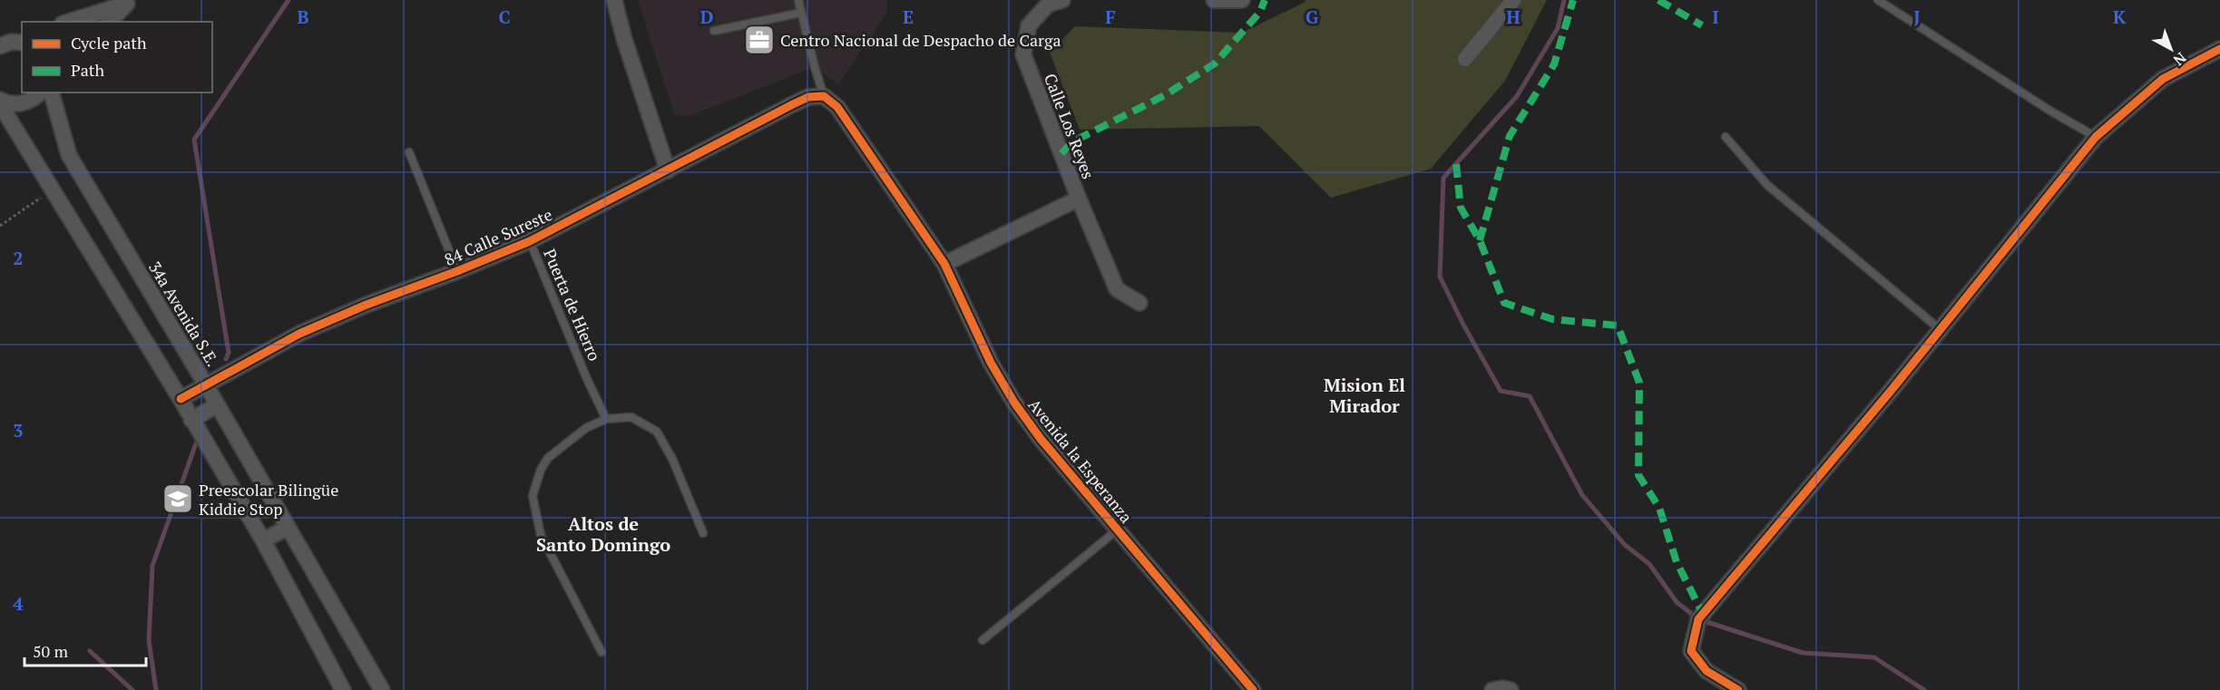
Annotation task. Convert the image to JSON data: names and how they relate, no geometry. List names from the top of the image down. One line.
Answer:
{"streets":{"street":["Calle Los Reyes","84 Calle Sureste","34a Avenida S.E.","Avenida la Esperanza"],"lane":["Puerta de Hierro"]},"crossings":[["Calle Los Reyes","Avenida la Esperanza"],["84 Calle Sureste","Puerta de Hierro"],["84 Calle Sureste","34a Avenida S.E."],["84 Calle Sureste","Avenida la Esperanza"]],"districts":["Mision El Mirador","Altos de Santo Domingo"],"places":{"office":["Centro Nacional de Despacho de Carga"],"school or university":["Preescolar Bilingüe Kiddie Stop"]},"legend":["Cycle path","Path"],"scale_bar":"50 m","north":"bottom right","grid":{"columns":["B","C","D","E","F","G","H","I","J","K"],"rows":["2","3","4"]}}
